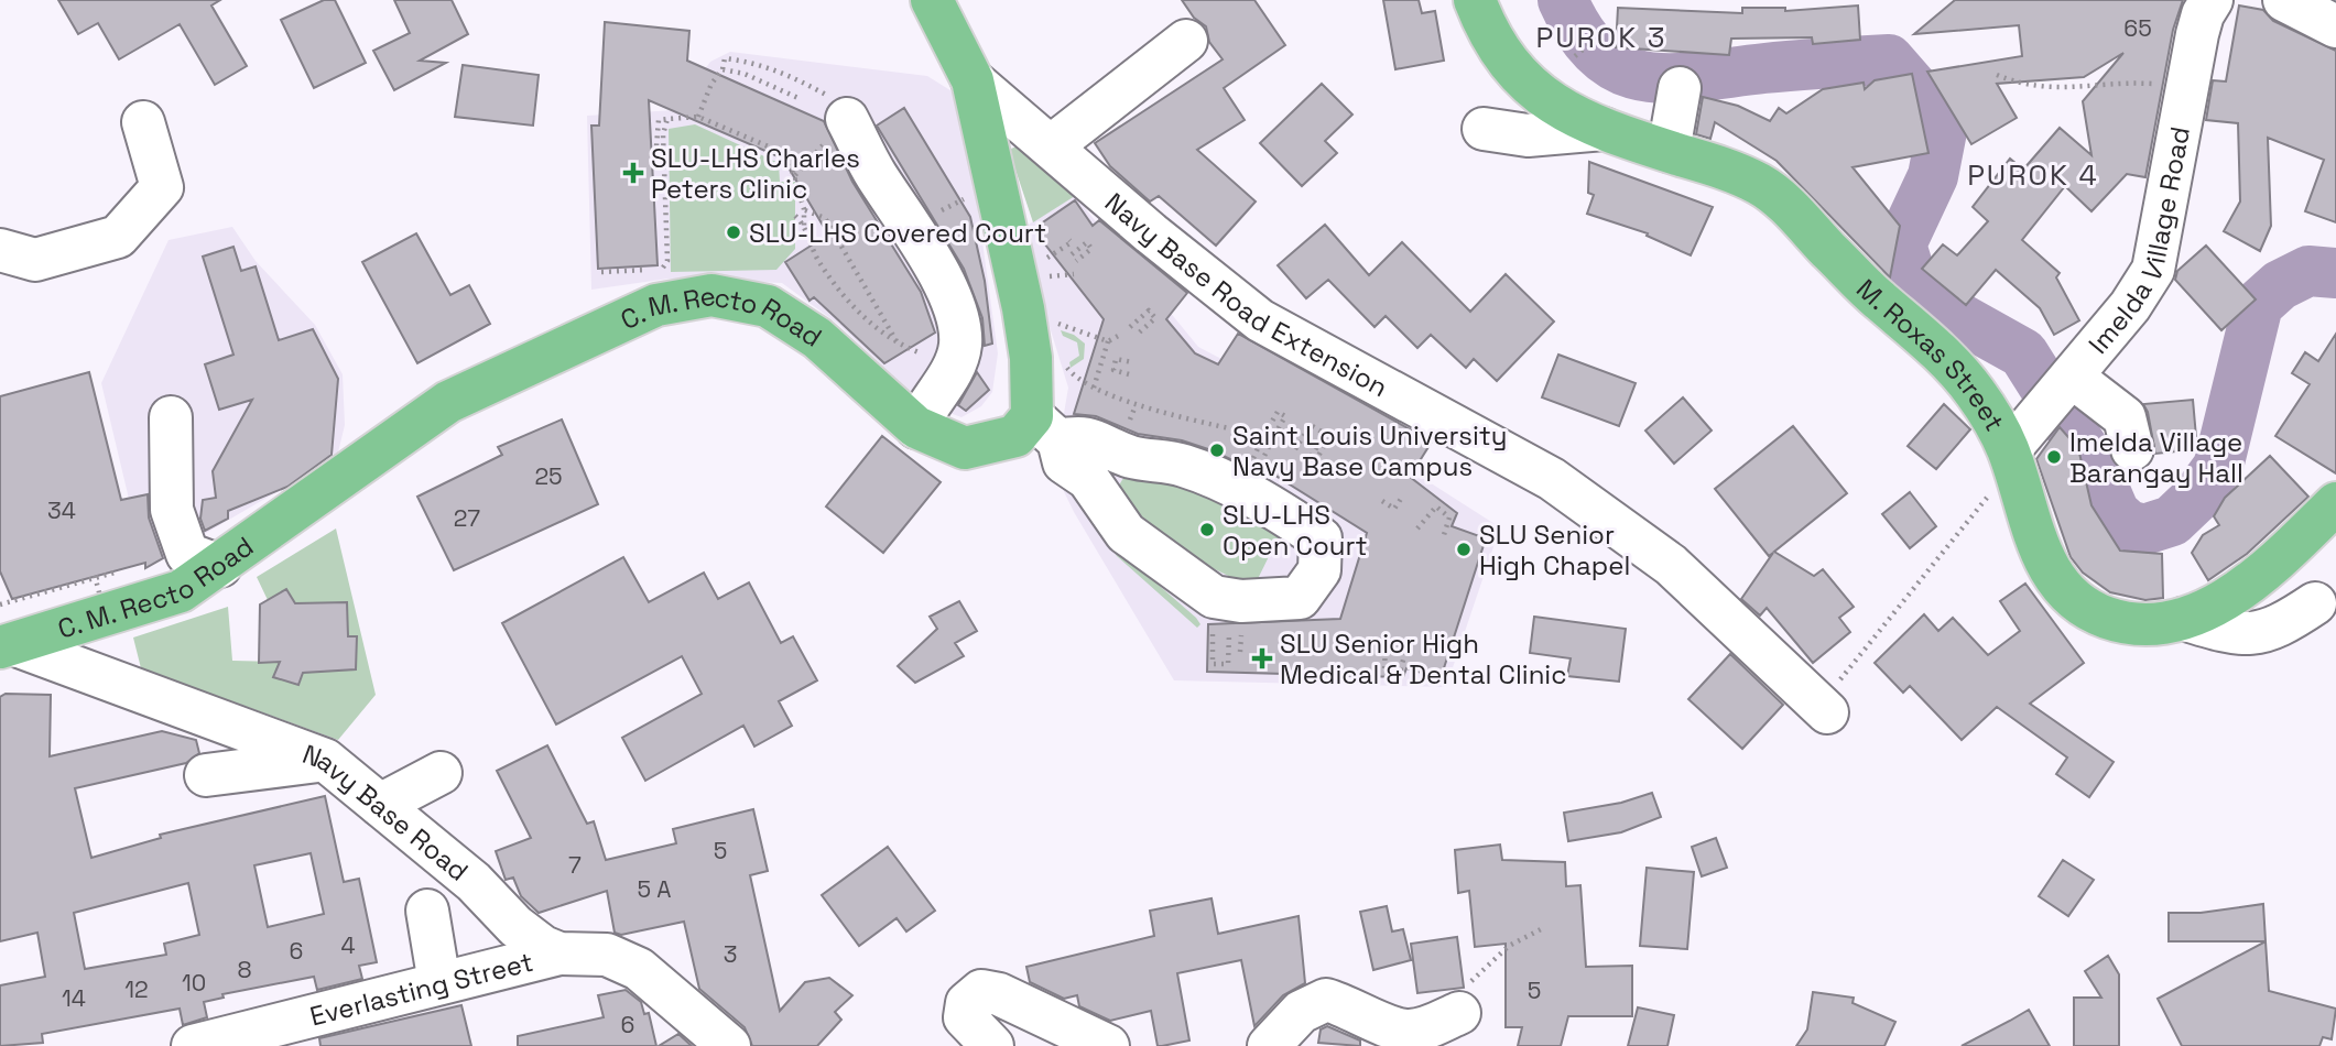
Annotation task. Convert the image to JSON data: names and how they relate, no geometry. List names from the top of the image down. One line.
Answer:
{"streets":{"main road":["C. M. Recto Road","M. Roxas Street"],"street":["Imelda Village Road","Navy Base Road Extension","Navy Base Road","Everlasting Street"]},"crossings":[["Imelda Village Road","M. Roxas Street"],["C. M. Recto Road","Navy Base Road"],["Navy Base Road","Everlasting Street"]],"districts":["PUROK 3","PUROK 4"],"places":{"health":["SLU-LHS Charles Peters Clinic","SLU Senior High Medical & Dental Clinic"],"other":["SLU-LHS Covered Court","Saint Louis University Navy Base Campus","Imelda Village Barangay Hall","SLU-LHS Open Court","SLU Senior High Chapel"]},"house_numbers":["65","25","34","27","5","7","5 A","4","6","3","8","10","12","5","14","6"]}
